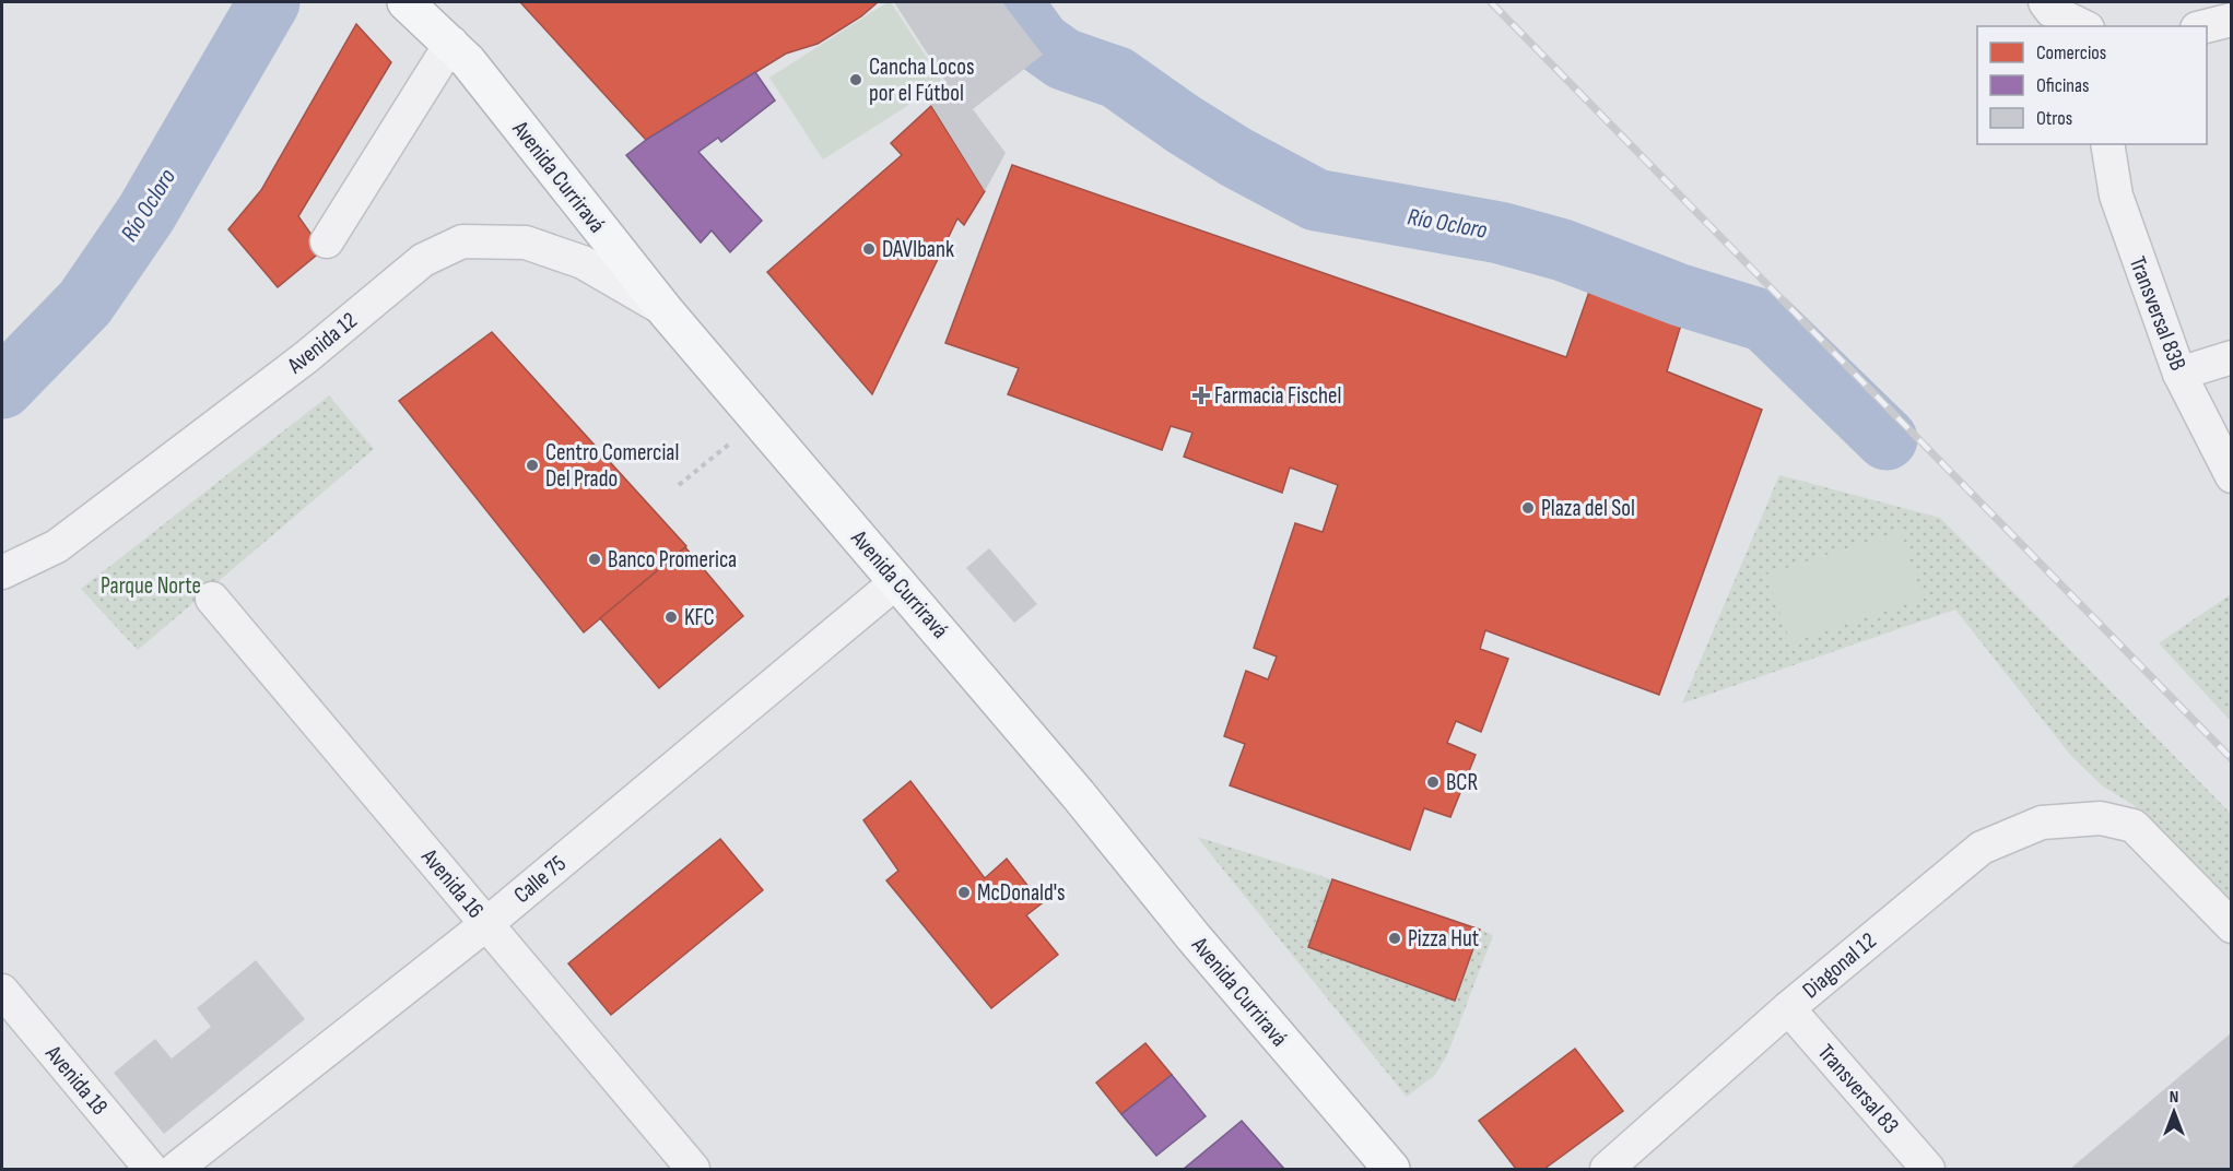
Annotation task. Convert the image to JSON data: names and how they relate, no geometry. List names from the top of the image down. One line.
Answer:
{"streets":{"highway":["Avenida Curriravá"],"street":["Transversal 83B","Avenida 12","Calle 75","Avenida 16","Diagonal 12","Avenida 18","Transversal 83"]},"crossings":[["Avenida Curriravá","Avenida 12"],["Avenida Curriravá","Calle 75"],["Calle 75","Avenida 16"],["Diagonal 12","Transversal 83"]],"water":["Río Ocloro"],"parks":["Parque Norte"],"places":{"other":["Cancha Locos por el Fútbol","DAVIbank","Centro Comercial Del Prado","Plaza del Sol","Banco Promerica","KFC","BCR","McDonald's","Pizza Hut"],"health":["Farmacia Fischel"]},"legend":["Comercios","Oficinas","Otros"],"north":"top"}
